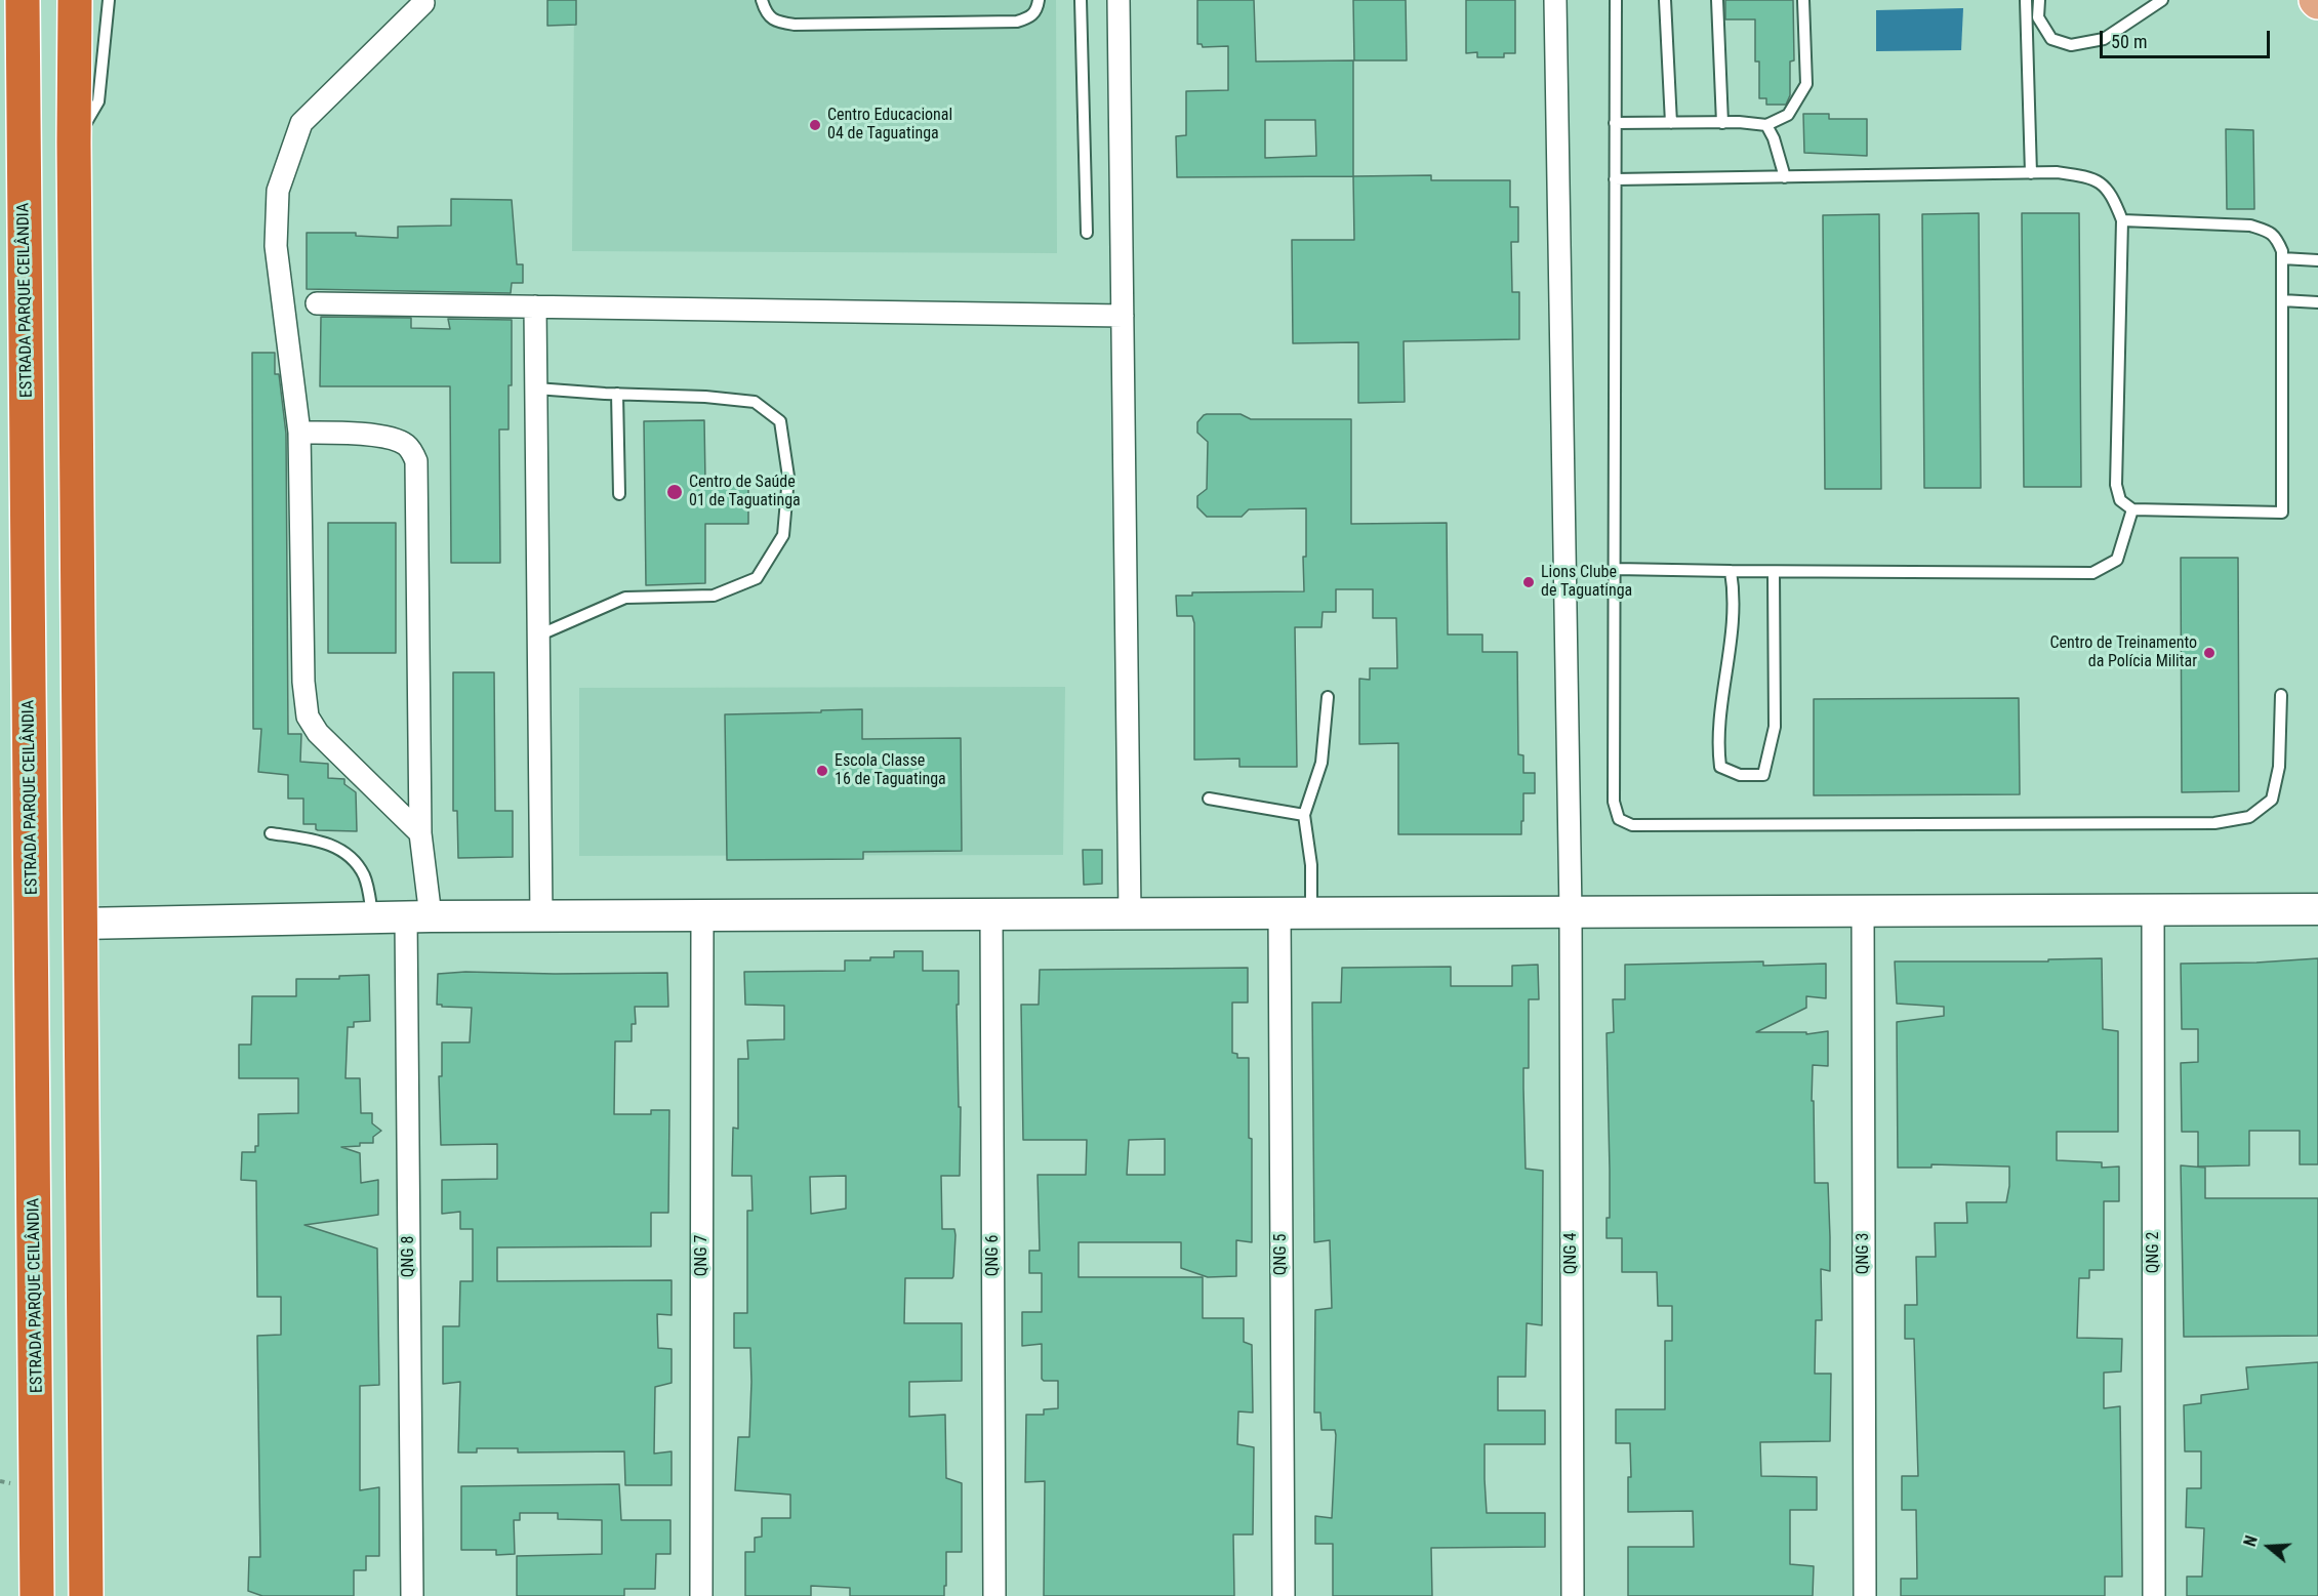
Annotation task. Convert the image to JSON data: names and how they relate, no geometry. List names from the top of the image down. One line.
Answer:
{"streets":{"highway":["ESTRADA PARQUE CEILÂNDIA"],"street":["QNG 2","QNG 4","QNG 3","QNG 5","QNG 7","QNG 6","QNG 8"]},"places":["Centro Educacional 04 de Taguatinga","Centro de Saúde 01 de Taguatinga","Lions Clube de Taguatinga","Centro de Treinamento da Polícia Militar","Escola Classe 16 de Taguatinga"],"scale_bar":"50 m","north":"left"}
